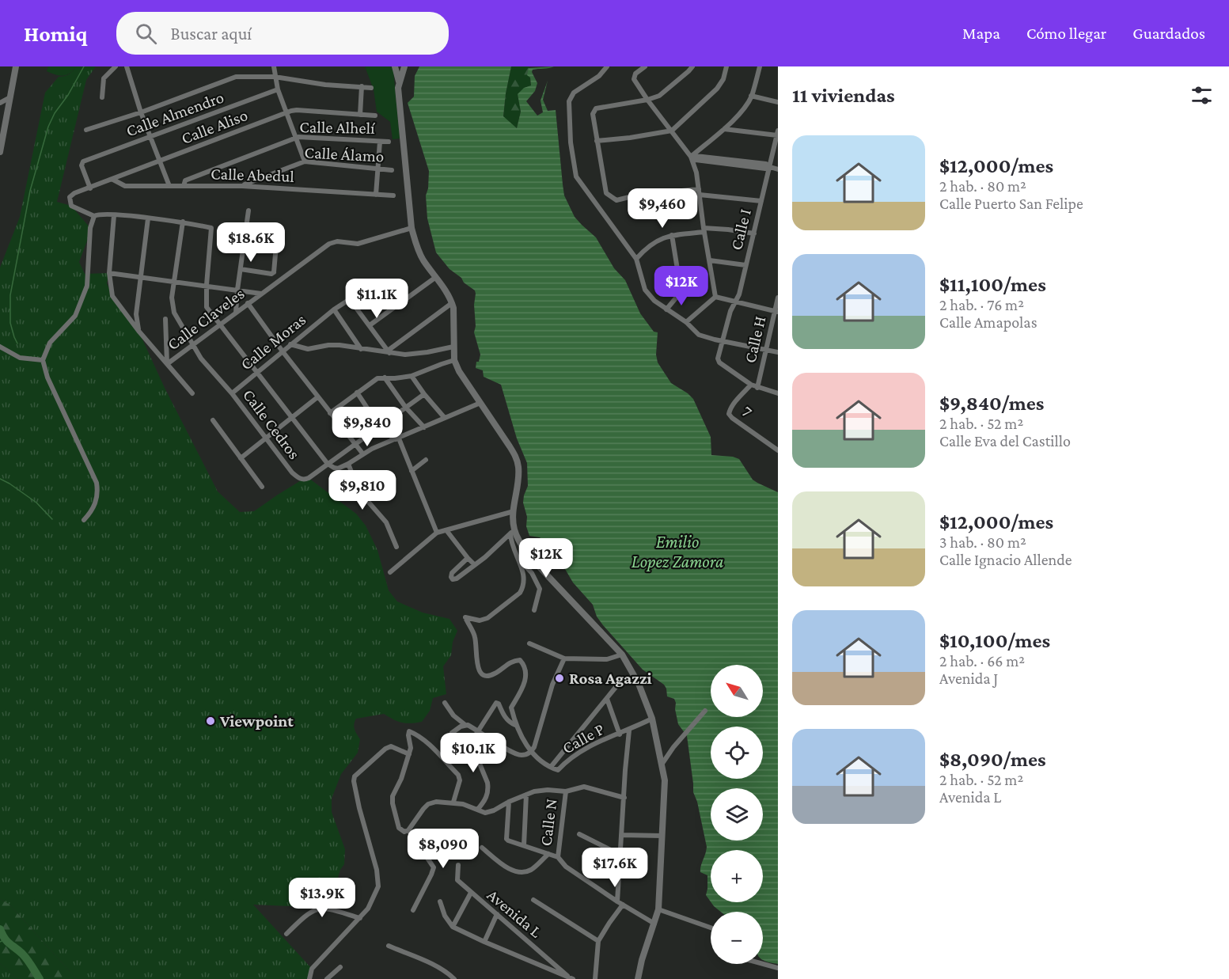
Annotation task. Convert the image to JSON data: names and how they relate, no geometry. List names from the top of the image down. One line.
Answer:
{"streets":{"street":["Calle Almendro","Calle Aliso","Calle Alhelí","Calle Álamo","Calle Abedul","Calle I","Calle Claveles","Calle H","Calle Moras","7","Calle Cedros","Calle P","Calle N","Avenida L"]},"crossings":[["Calle Almendro","Calle Aliso"],["Calle Aliso","Calle Abedul"],["Calle Alhelí","Calle Abedul"],["Calle Álamo","Calle Abedul"],["Calle I","7"],["Calle Claveles","Calle Cedros"],["Calle Moras","Calle Cedros"]],"water":["Emilio Lopez Zamora"],"places":["Rosa Agazzi","Viewpoint"],"north":"top left","page":{"header":"Homiq","search":"Buscar aquí","nav":["Mapa","Cómo llegar","Guardados"],"heading":"11 viviendas","list":[{"name":"$12,000/mes","note":"2 hab. · 80 m² · Calle Puerto San Felipe"},{"name":"$11,100/mes","note":"2 hab. · 76 m² · Calle Amapolas"},{"name":"$9,840/mes","note":"2 hab. · 52 m² · Calle Eva del Castillo"},{"name":"$12,000/mes","note":"3 hab. · 80 m² · Calle Ignacio Allende"},{"name":"$10,100/mes","note":"2 hab. · 66 m² · Avenida J"},{"name":"$8,090/mes","note":"2 hab. · 52 m² · Avenida L"}],"price":["$9,460","$18.6K","$12K","$11.1K","$9,840","$9,810","$12K","$10.1K","$8,090","$17.6K","$13.9K"],"map_buttons":["+","−"]}}
